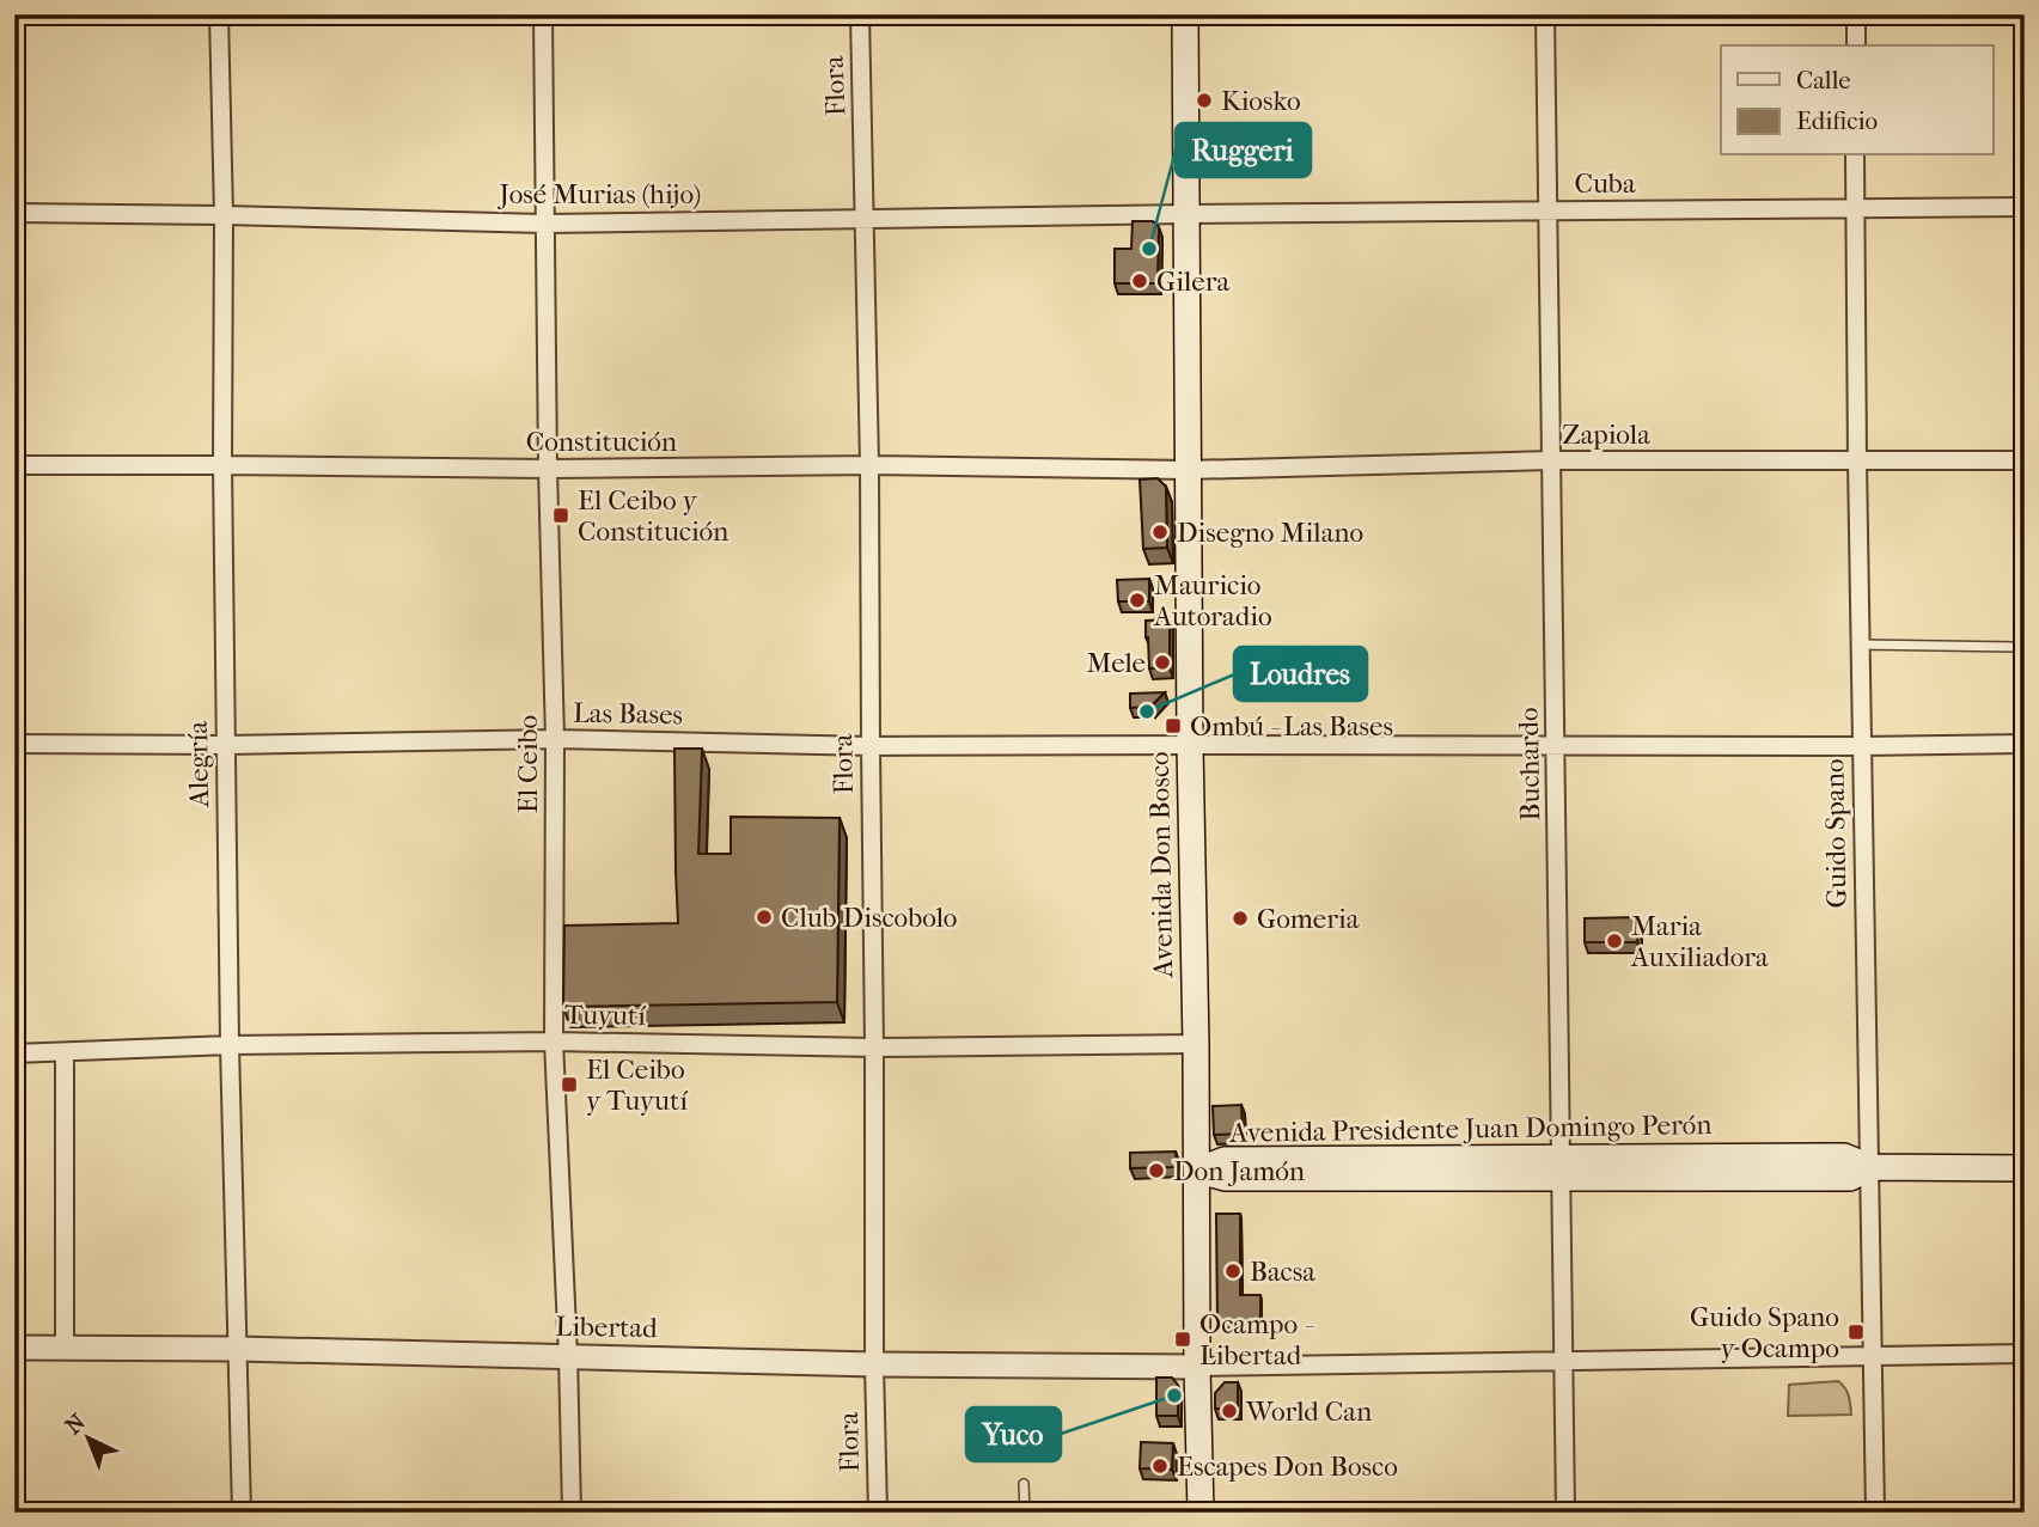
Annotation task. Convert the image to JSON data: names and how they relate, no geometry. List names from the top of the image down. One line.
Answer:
{"streets":{"main road":["Avenida Don Bosco","Avenida Presidente Juan Domingo Perón"],"street":["Flora","Cuba","José Murias (hijo)","Zapiola","Constitución","Las Bases","Alegría","El Ceibo","Buchardo","Guido Spano","Tuyutí","Libertad"]},"crossings":[["Flora","José Murias (hijo)"],["Flora","Constitución"],["Flora","Las Bases"],["Flora","Tuyutí"],["Flora","Libertad"],["Cuba","José Murias (hijo)"],["Cuba","Buchardo"],["Cuba","Guido Spano"],["Cuba","Avenida Don Bosco"],["José Murias (hijo)","Alegría"],["José Murias (hijo)","El Ceibo"],["José Murias (hijo)","Avenida Don Bosco"],["Zapiola","Constitución"],["Zapiola","Buchardo"],["Zapiola","Guido Spano"],["Zapiola","Avenida Don Bosco"],["Constitución","Alegría"],["Constitución","El Ceibo"],["Constitución","Avenida Don Bosco"],["Las Bases","Alegría"],["Las Bases","El Ceibo"],["Las Bases","Buchardo"],["Las Bases","Guido Spano"],["Las Bases","Avenida Don Bosco"],["Alegría","Tuyutí"],["Alegría","Libertad"],["El Ceibo","Tuyutí"],["El Ceibo","Libertad"],["Buchardo","Avenida Presidente Juan Domingo Perón"],["Guido Spano","Avenida Presidente Juan Domingo Perón"],["Avenida Don Bosco","Tuyutí"],["Avenida Don Bosco","Avenida Presidente Juan Domingo Perón"],["Avenida Don Bosco","Libertad"]],"places":{"other":["Kiosko","Ruggeri","Gilera","Disegno Milano","Mauricio Autoradio","Mele","Loudres","Club Discobolo","Gomeria","Maria Auxiliadora","Don Jamón","Bacsa","Yuco","World Can","Escapes Don Bosco"],"transit":["El Ceibo y Constitución","Ombú - Las Bases","El Ceibo y Tuyutí","Guido Spano y Ocampo","Ocampo - Libertad"]},"legend":["Calle","Edificio"],"north":"top left"}
